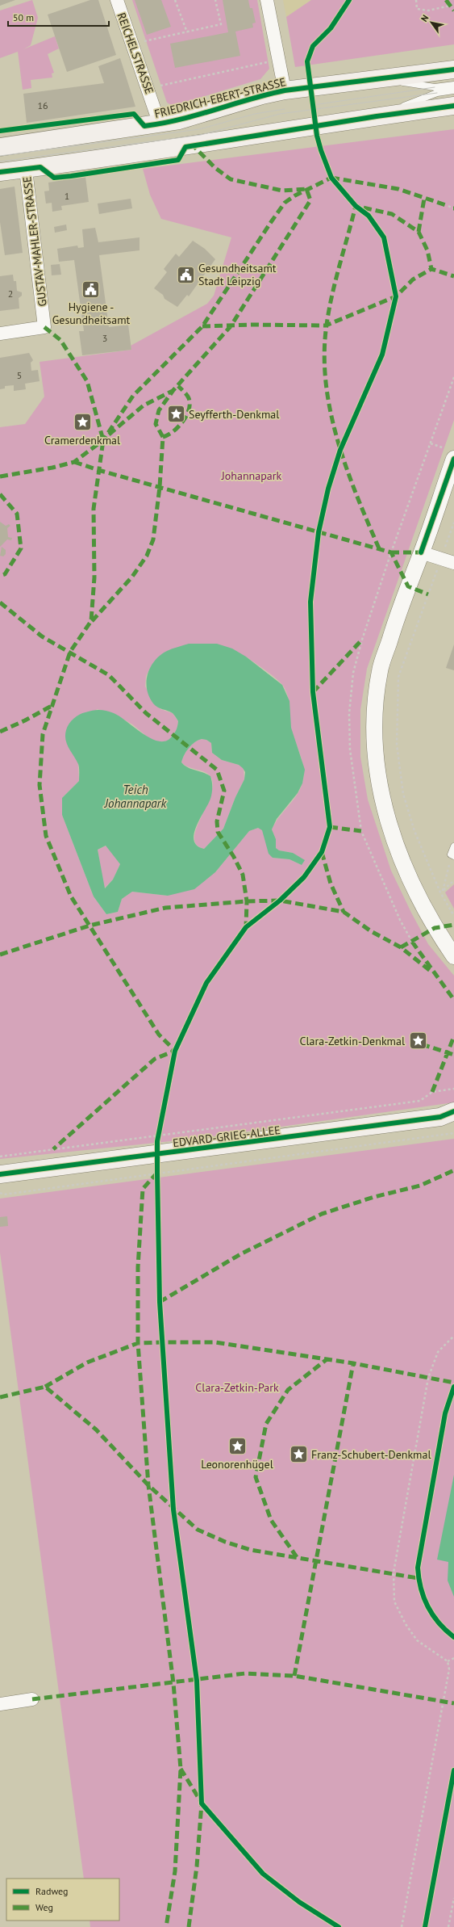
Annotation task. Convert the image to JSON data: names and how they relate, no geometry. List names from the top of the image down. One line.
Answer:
{"streets":{"main road":["FRIEDRICH-EBERT-STRASSE","EDVARD-GRIEG-ALLEE"],"street":["REICHELSTRASSE","GUSTAV-MAHLER-STRASSE"]},"crossings":[["REICHELSTRASSE","FRIEDRICH-EBERT-STRASSE"]],"water":["Teich Johannapark"],"parks":["Johannapark","Clara-Zetkin-Park"],"places":{"public building":["Gesundheitsamt Stadt Leipzig","Hygiene - Gesundheitsamt"],"place":["Seyfferth-Denkmal","Cramerdenkmal","Clara-Zetkin-Denkmal","Leonorenhügel","Franz-Schubert-Denkmal"]},"house_numbers":["16","1","2","3","5"],"legend":["Radweg","Weg"],"scale_bar":"50 m","north":"top left"}
